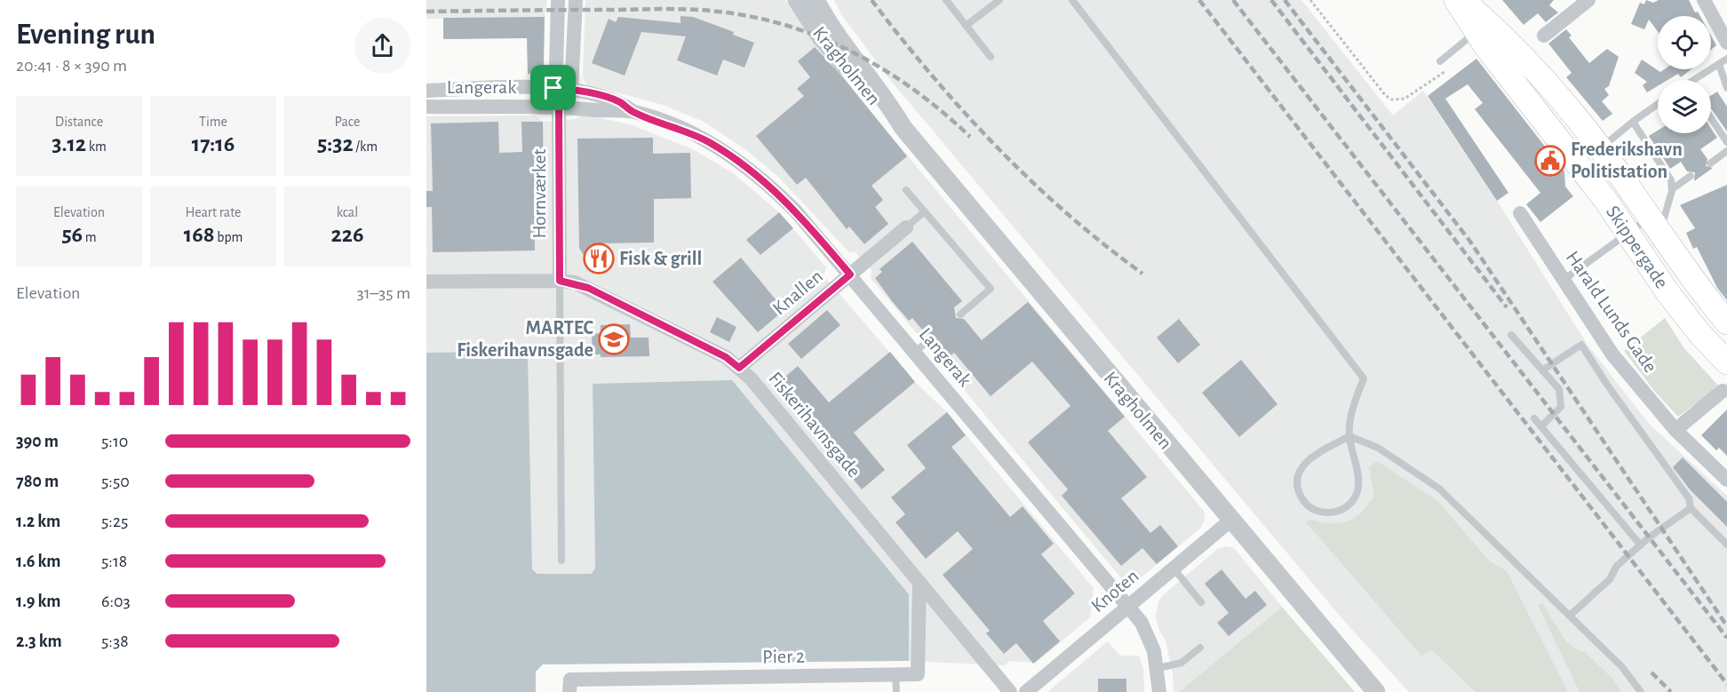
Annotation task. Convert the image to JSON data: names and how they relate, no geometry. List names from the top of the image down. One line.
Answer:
{"streets":{"main road":["Skippergade"],"street":["Kragholmen","Langerak","Hornværket","Knallen","Harald Lunds Gade","Fiskerihavnsgade","Knoten","Pier 2"]},"crossings":[["Kragholmen","Knoten"],["Langerak","Hornværket"],["Langerak","Knallen"],["Langerak","Knoten"],["Hornværket","Fiskerihavnsgade"],["Knallen","Fiskerihavnsgade"],["Fiskerihavnsgade","Pier 2"]],"places":{"public building":["Frederikshavn Politistation"],"restaurant":["Fisk & grill"],"school or university":["MARTEC Fiskerihavnsgade"]},"page":{"heading":["Evening run","20:41 · 8 × 390 m"],"stats":[["Distance","3.12 km"],["Time","17:16"],["Pace","5:32 /km"],["Elevation","56 m"],["Heart rate","168 bpm"],["kcal","226"]],"chart":["Elevation","31–35 m"],"list":[{"name":"390 m","note":"5:10"},{"name":"780 m","note":"5:50"},{"name":"1.2 km","note":"5:25"},{"name":"1.6 km","note":"5:18"},{"name":"1.9 km","note":"6:03"},{"name":"2.3 km","note":"5:38"}]}}
